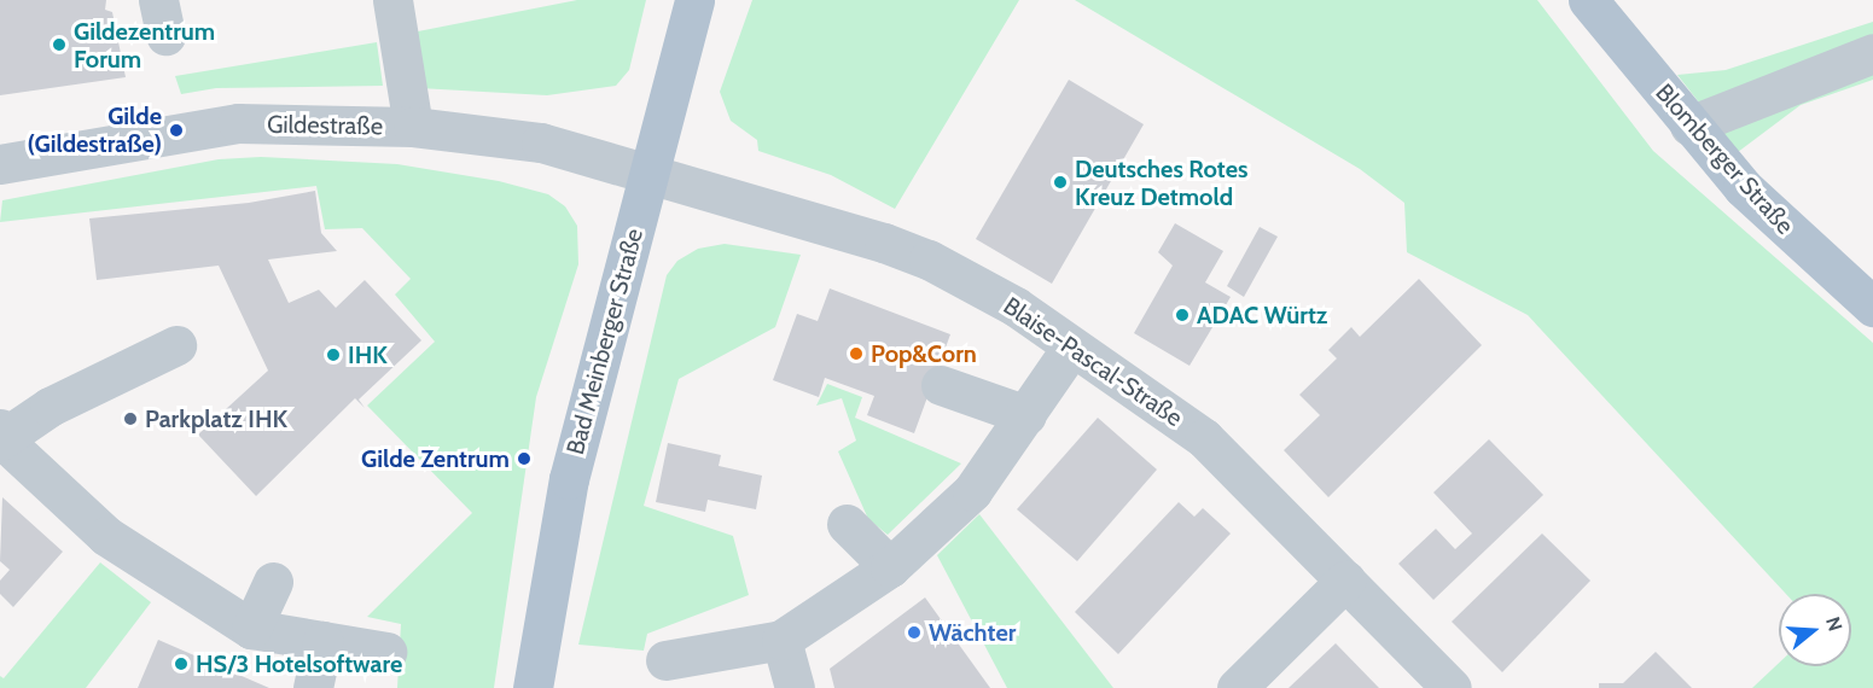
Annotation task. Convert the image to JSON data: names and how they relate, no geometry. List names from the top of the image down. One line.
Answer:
{"streets":{"main road":["Blomberger Straße","Bad Meinberger Straße"],"street":["Gildestraße","Blaise-Pascal-Straße"]},"crossings":[["Gildestraße","Bad Meinberger Straße"],["Gildestraße","Blaise-Pascal-Straße"],["Bad Meinberger Straße","Blaise-Pascal-Straße"]],"places":["Gildezentrum Forum","Gilde (Gildestraße)","Deutsches Rotes Kreuz Detmold","ADAC Würtz","Pop&Corn","IHK","Parkplatz IHK","Gilde Zentrum","Wächter","HS/3 Hotelsoftware"],"north":"right"}
